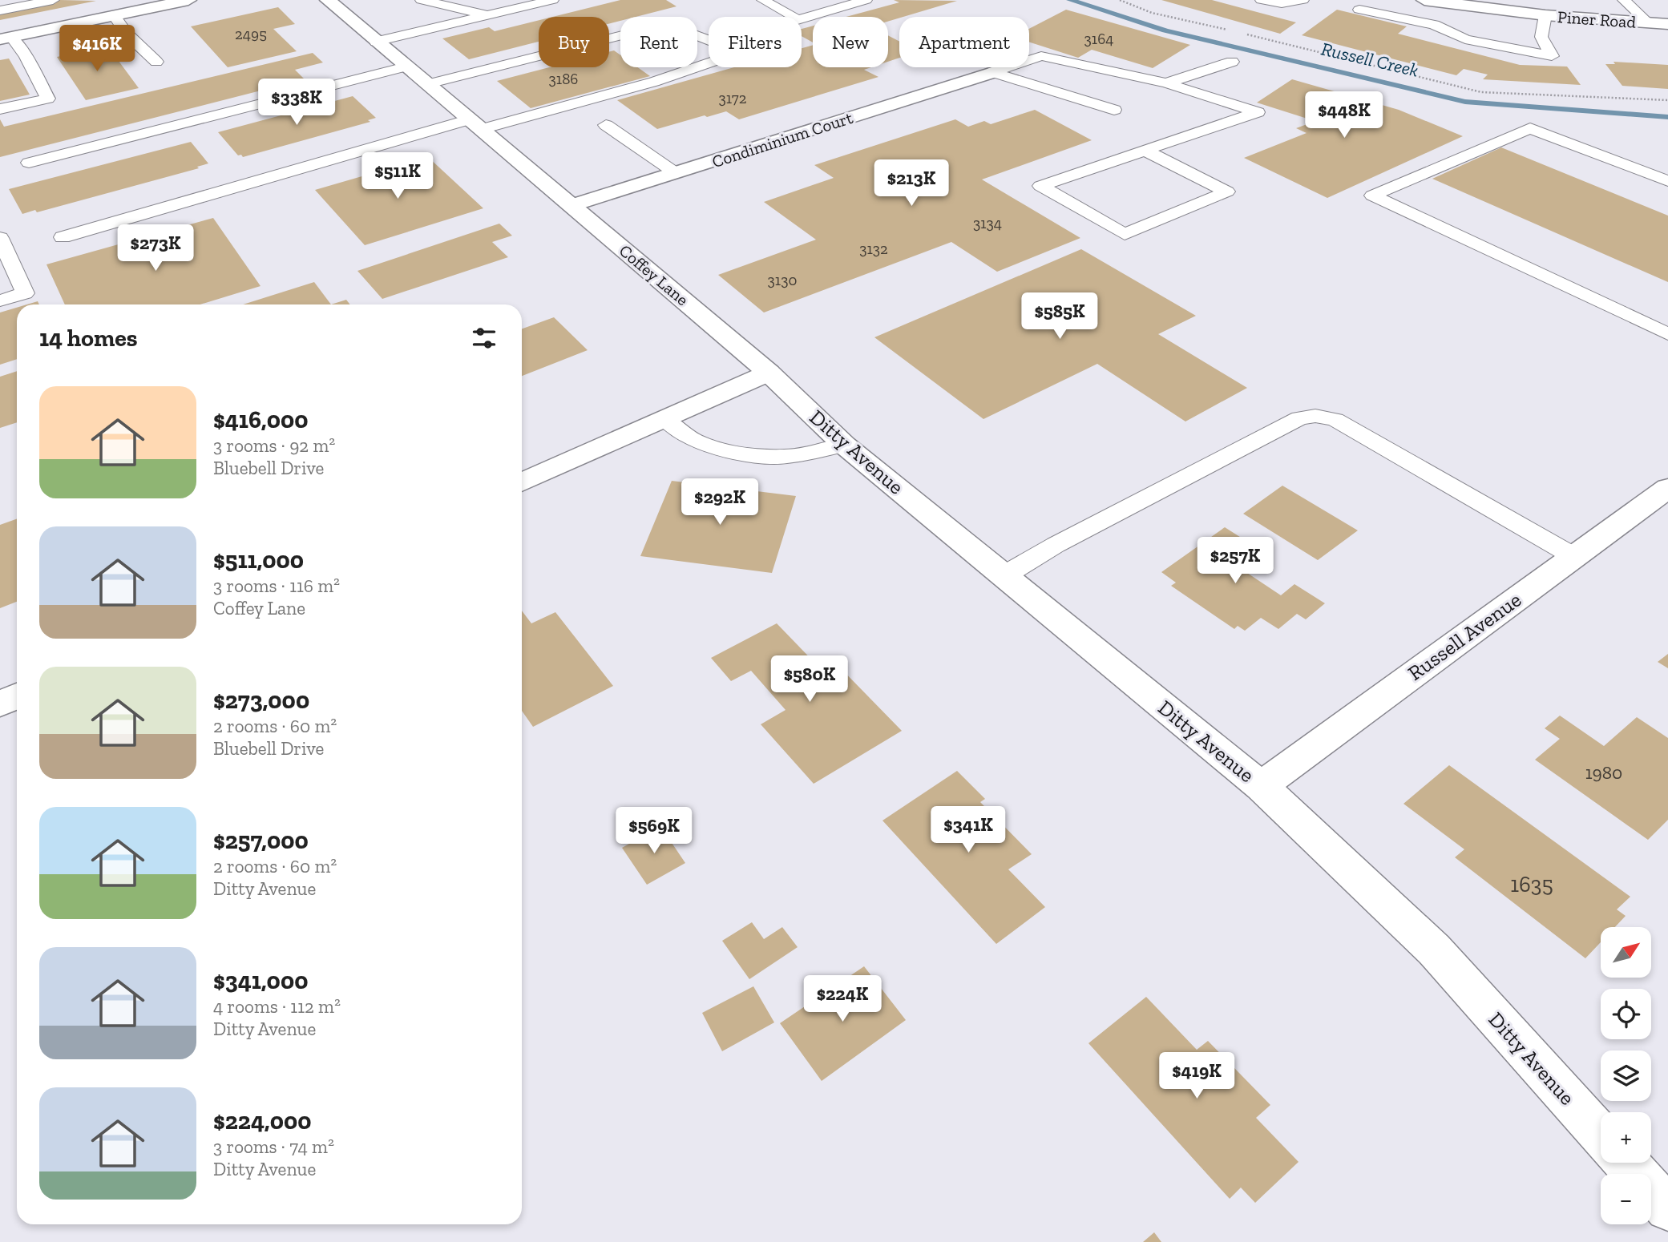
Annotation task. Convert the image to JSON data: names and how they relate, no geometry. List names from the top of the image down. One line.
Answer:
{"streets":{"street":["Piner Road","Condiminium Court","Coffey Lane","Ditty Avenue","Russell Avenue"]},"crossings":[["Condiminium Court","Coffey Lane"],["Coffey Lane","Ditty Avenue"],["Ditty Avenue","Russell Avenue"]],"water":["Russell Creek"],"house_numbers":["2495","3164","3186","3172","3134","3132","3130","1980","1635"],"north":"top right","page":{"chip":["Buy","Rent","Filters","New","Apartment"],"price":["$416K","$338K","$448K","$511K","$213K","$273K","$585K","$292K","$257K","$580K","$341K","$569K","$224K","$419K"],"heading":"14 homes","list":[{"name":"$416,000","note":"3 rooms · 92 m² · Bluebell Drive"},{"name":"$511,000","note":"3 rooms · 116 m² · Coffey Lane"},{"name":"$273,000","note":"2 rooms · 60 m² · Bluebell Drive"},{"name":"$257,000","note":"2 rooms · 60 m² · Ditty Avenue"},{"name":"$341,000","note":"4 rooms · 112 m² · Ditty Avenue"},{"name":"$224,000","note":"3 rooms · 74 m² · Ditty Avenue"}],"map_buttons":["+","−"]}}
